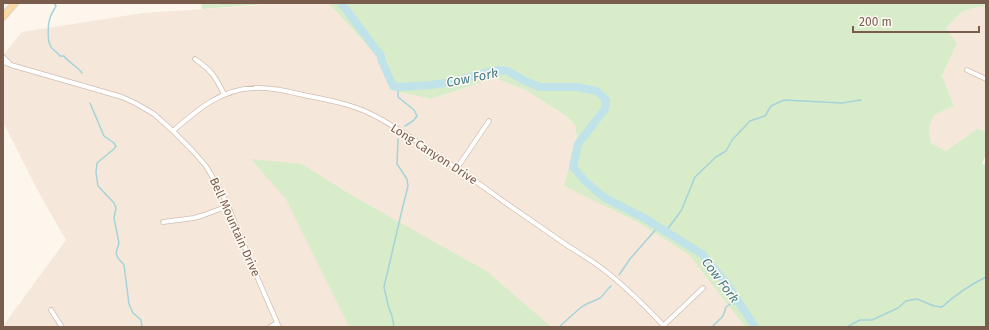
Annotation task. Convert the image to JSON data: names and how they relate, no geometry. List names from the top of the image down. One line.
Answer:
{"streets":{"street":["Long Canyon Drive","Bell Mountain Drive"]},"crossings":[["Long Canyon Drive","Bell Mountain Drive"]],"water":["Cow Fork"],"scale_bar":"200 m"}
